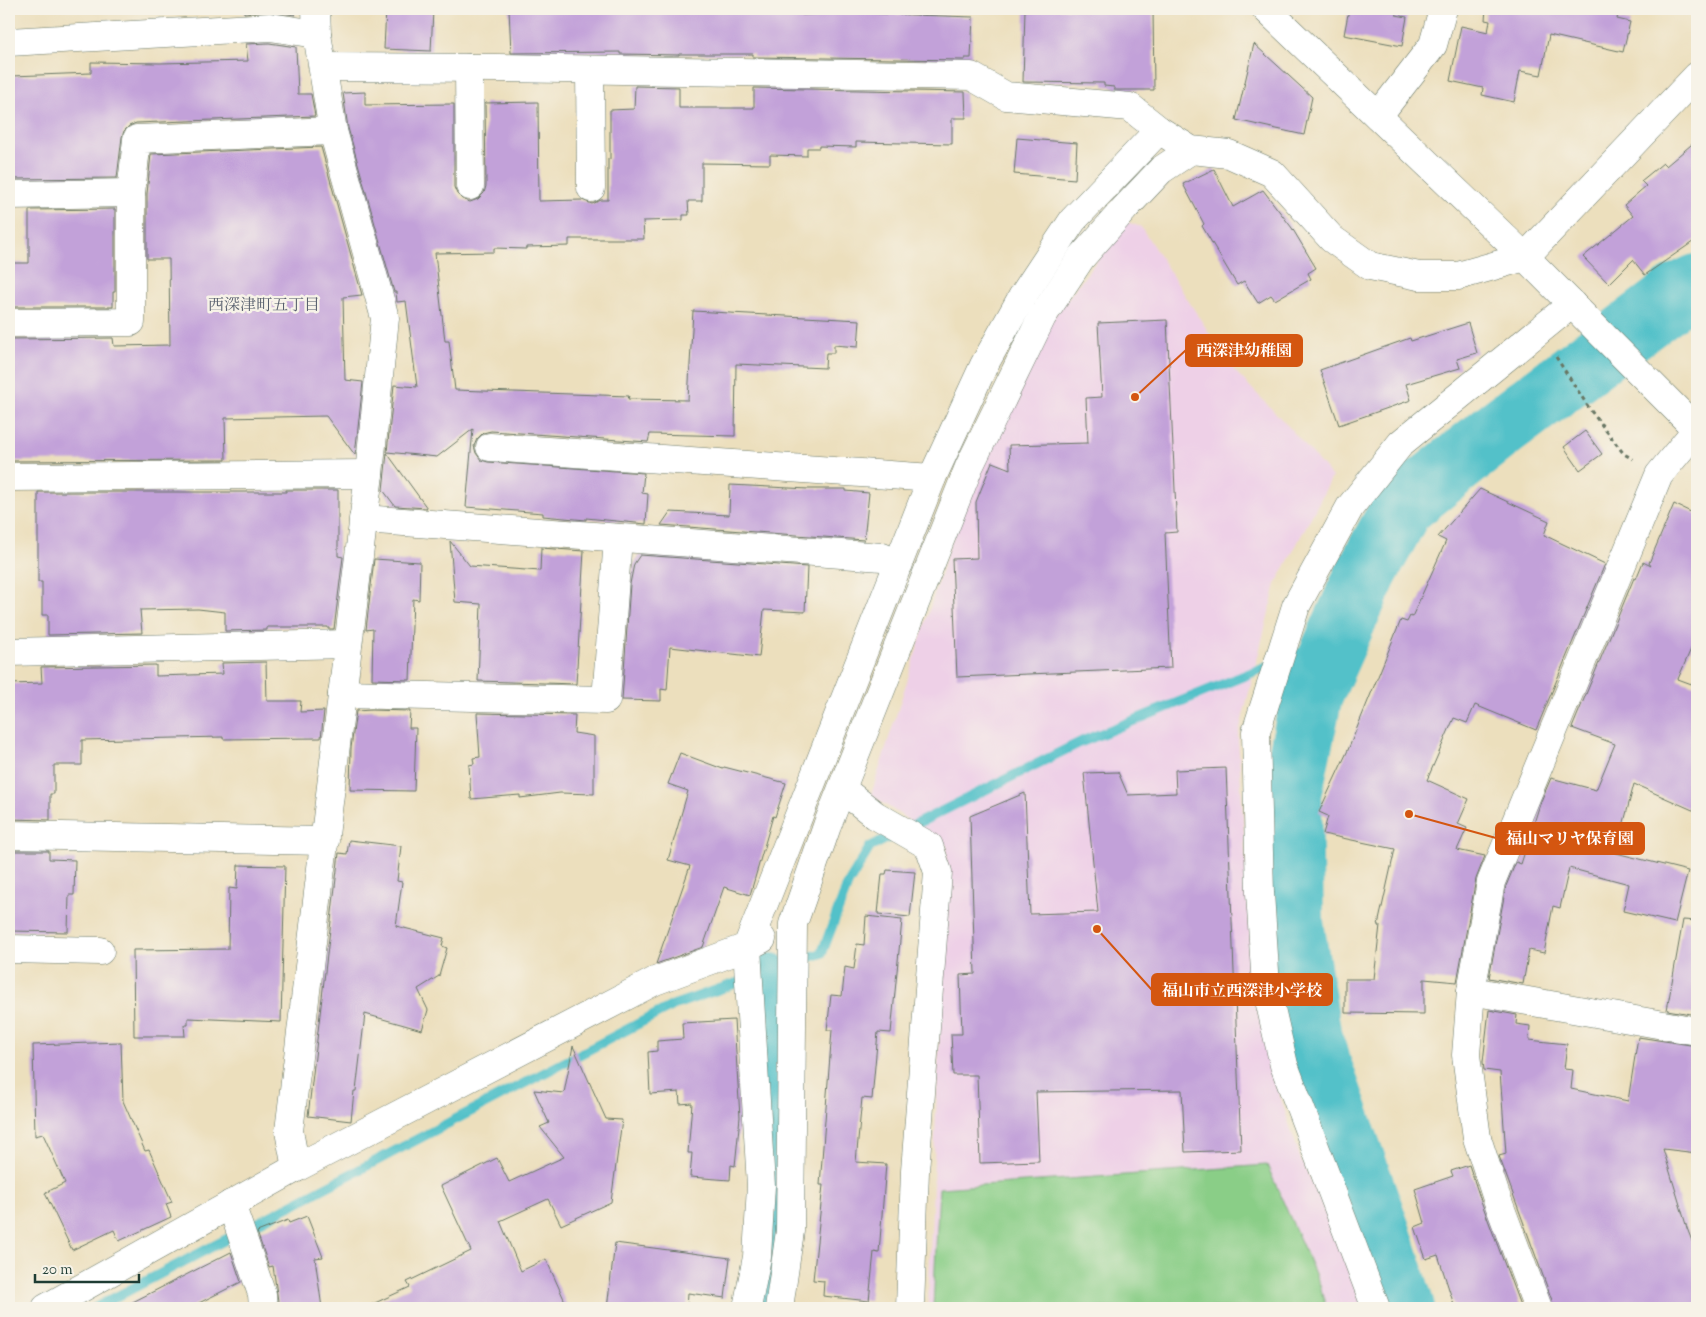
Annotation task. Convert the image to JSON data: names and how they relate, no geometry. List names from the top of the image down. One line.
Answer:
{"districts":["西深津町五丁目"],"places":["西深津幼稚園","福山マリヤ保育園","福山市立西深津小学校"],"scale_bar":"20 m"}
